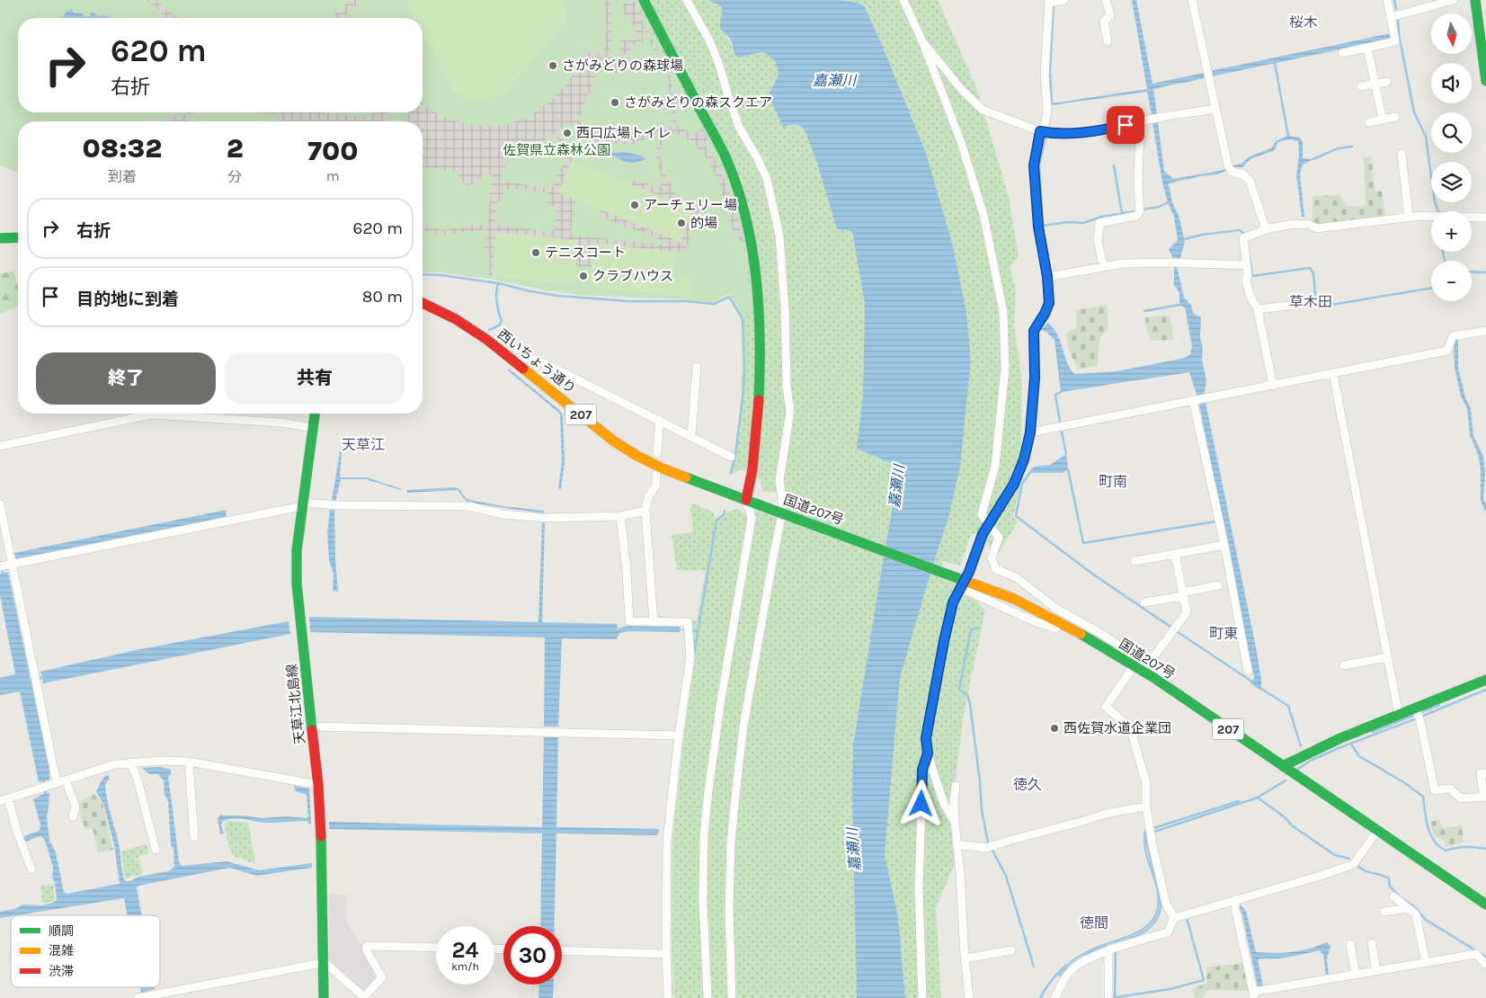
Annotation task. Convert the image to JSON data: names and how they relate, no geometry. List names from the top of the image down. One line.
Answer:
{"streets":{"main road":["西いちょう通り","207","国道207号","天草江北島線"]},"crossings":[["西いちょう通り","国道207号"]],"districts":["桜木","草木田","天草江","町南","町東","徳久","徳間"],"water":["嘉瀬川"],"parks":["佐賀県立森林公園"],"places":["さがみどりの森球場","さがみどりの森スクエア","西口広場トイレ","アーチェリー場","的場","テニスコート","クラブハウス","西佐賀水道企業団"],"legend":["順調","混雑","渋滞"],"north":"bottom","page":{"map_buttons":["+","−"],"turn":["620 m","右折"],"eta":["08:32","到着","2","分","700","m"],"list":[{"name":"右折","value":"620 m"},{"name":"目的地に到着","value":"80 m"}],"buttons":["終了","共有"],"speed":"24 km/h","limit":"30"}}
